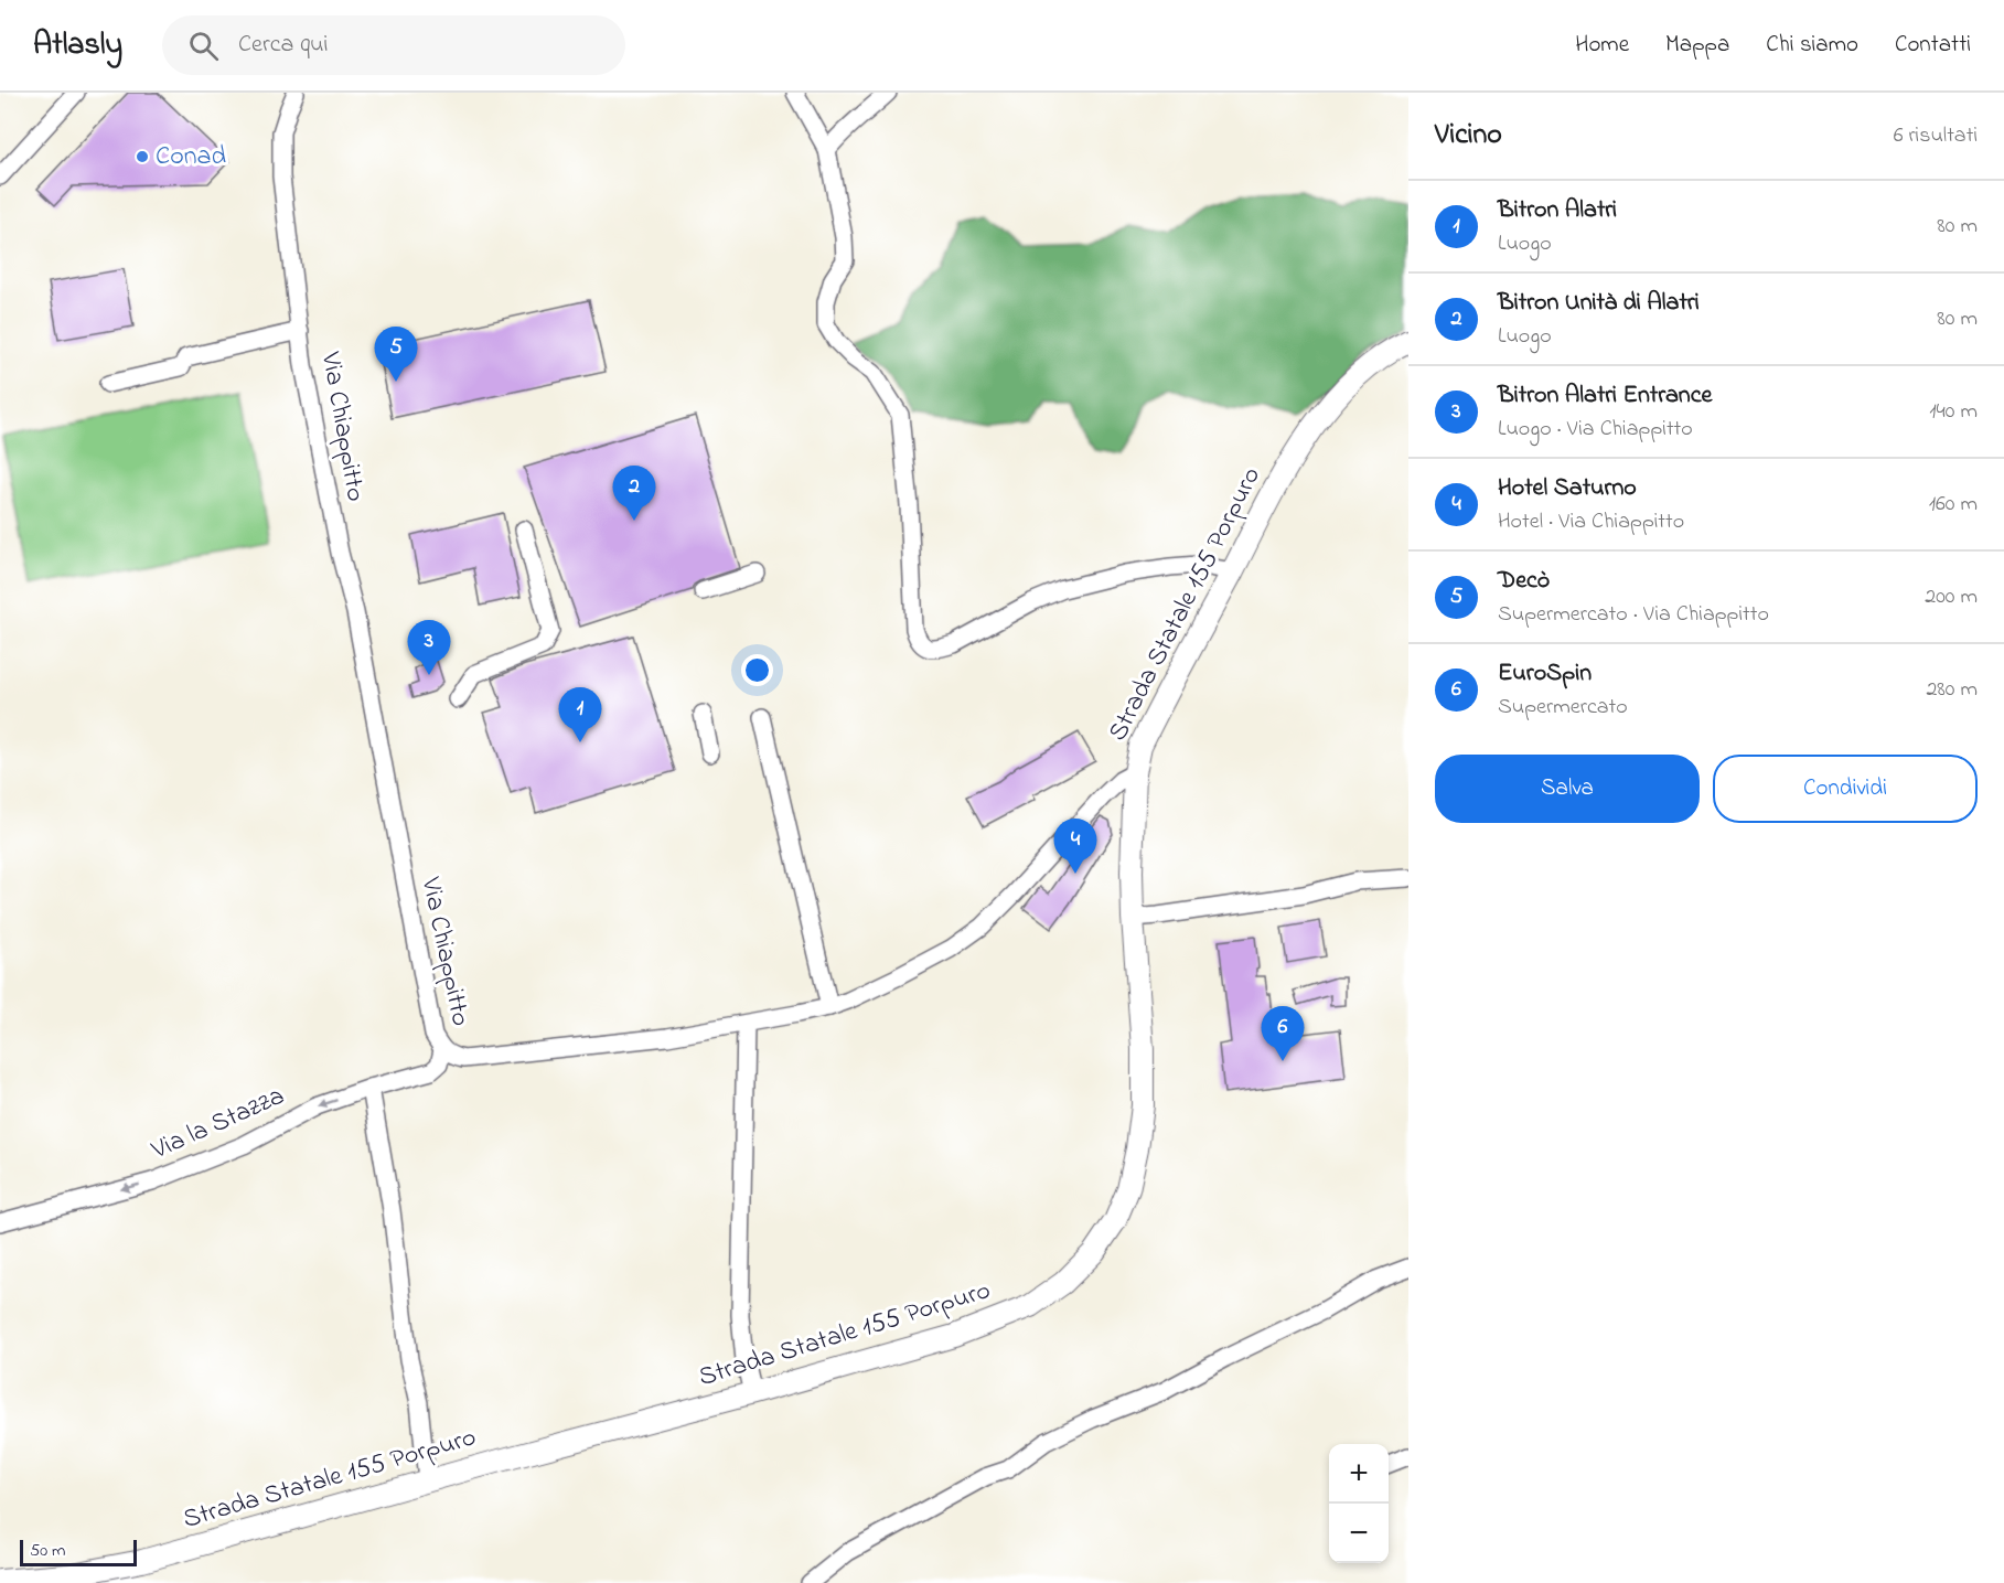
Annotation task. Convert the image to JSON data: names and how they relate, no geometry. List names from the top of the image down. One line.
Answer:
{"streets":{"main road":["Strada Statale 155 Porpuro"],"street":["Via Chiappitto","Via la Stazza"]},"crossings":[["Via Chiappitto","Strada Statale 155 Porpuro"],["Via Chiappitto","Via la Stazza"]],"one_way":["Via la Stazza"],"places":["Conad"],"scale_bar":"50 m","page":{"header":"Atlasly","search":"Cerca qui","nav":["Home","Mappa","Chi siamo","Contatti"],"heading":["Vicino","6 risultati"],"list":[{"mark":"1","name":"Bitron Alatri","note":"Luogo","value":"80 m"},{"mark":"2","name":"Bitron Unità di Alatri","note":"Luogo","value":"80 m"},{"mark":"3","name":"Bitron Alatri Entrance","note":"Luogo · Via Chiappitto","value":"140 m"},{"mark":"4","name":"Hotel Saturno","note":"Hotel · Via Chiappitto","value":"160 m"},{"mark":"5","name":"Decò","note":"Supermercato · Via Chiappitto","value":"200 m"},{"mark":"6","name":"EuroSpin","note":"Supermercato","value":"280 m"}],"pins":["5","2","3","1","4","6"],"buttons":["Salva","Condividi"],"map_buttons":["+","−"],"scale":"50 m"}}
